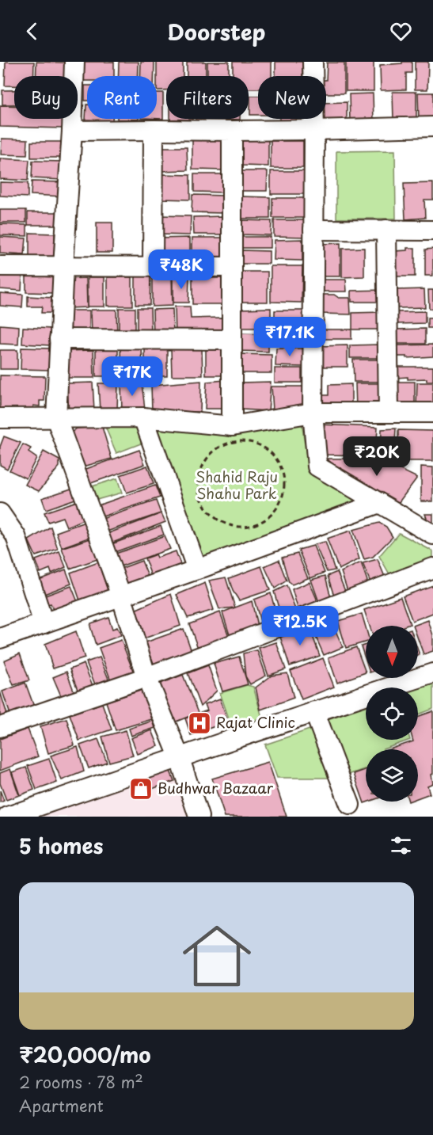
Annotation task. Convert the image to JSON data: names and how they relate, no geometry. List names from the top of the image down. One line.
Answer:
{"parks":["Shahid Raju Shahu Park"],"places":{"hospital":["Rajat Clinic"],"shop":["Budhwar Bazaar"]},"north":"bottom","page":{"header":"Doorstep","chip":["Buy","Rent","Filters","New"],"price":["₹48K","₹17.1K","₹17K","₹20K","₹12.5K"],"heading":"5 homes","list":[{"name":"₹20,000/mo","note":"2 rooms · 78 m² · Apartment"}]}}
